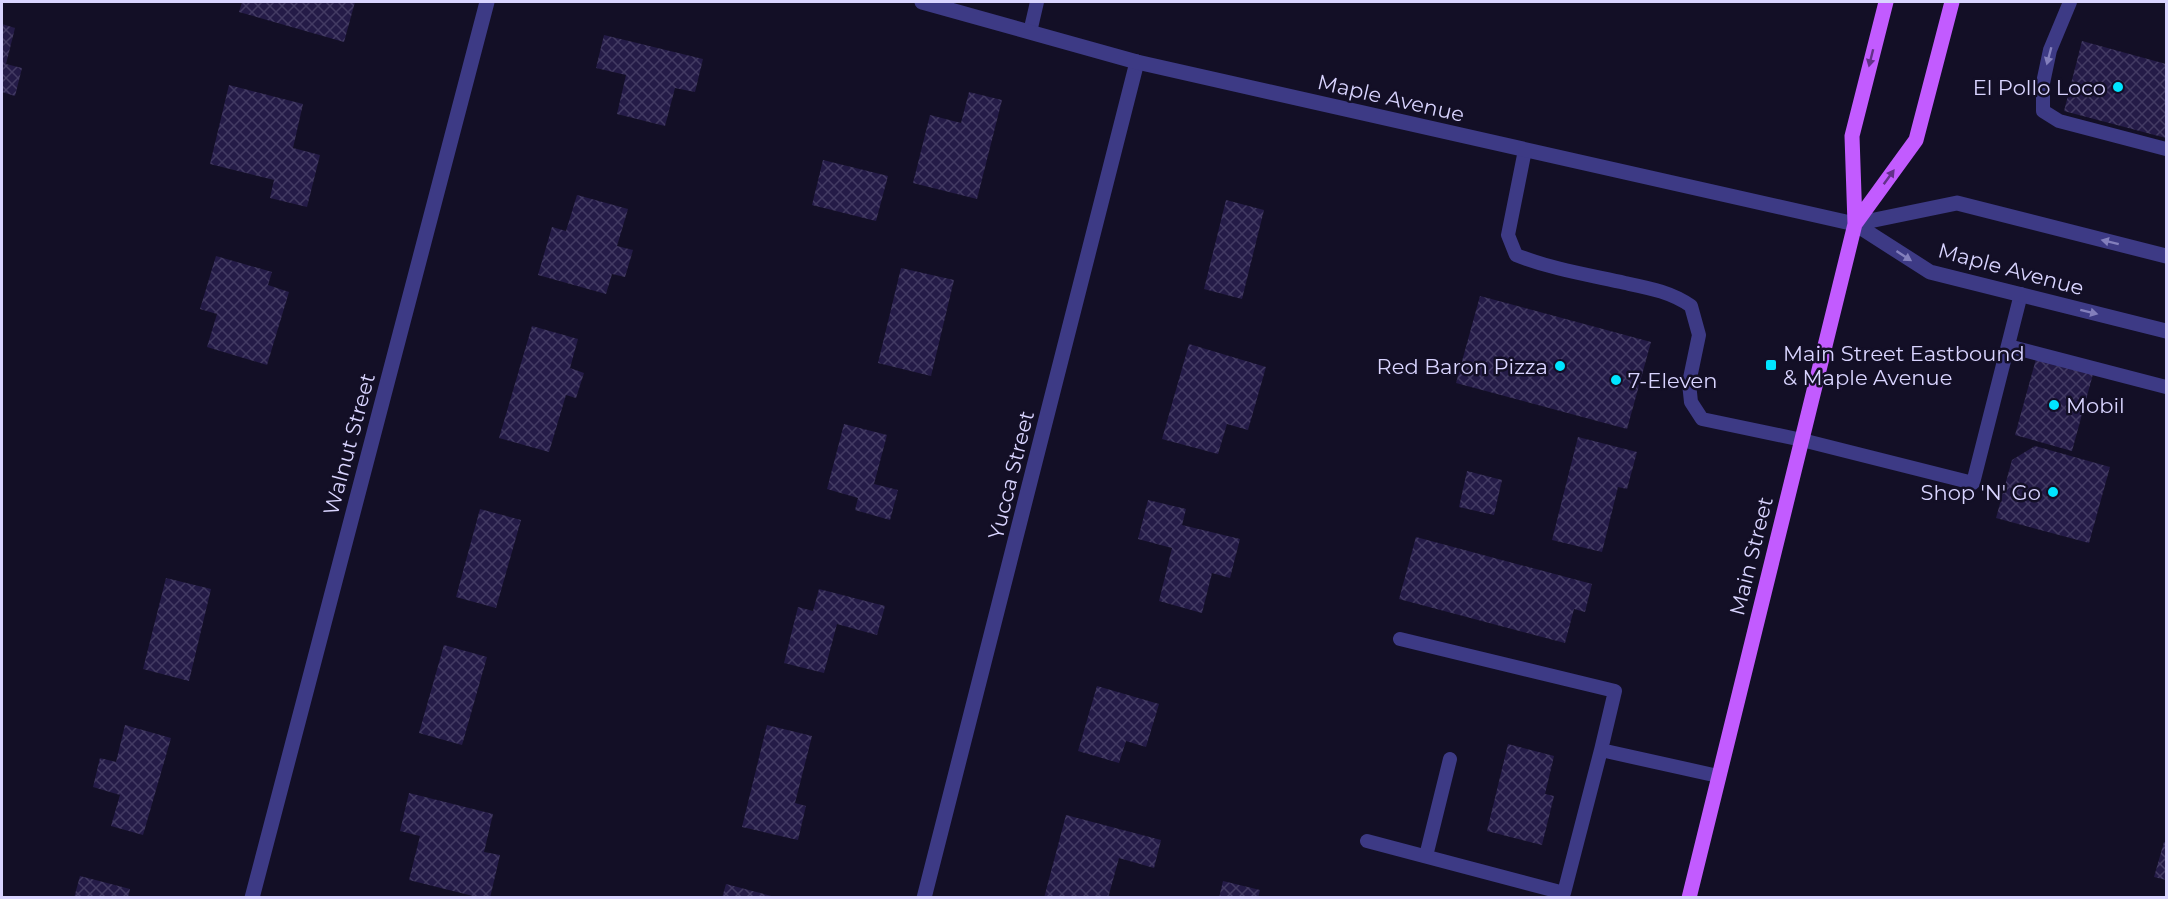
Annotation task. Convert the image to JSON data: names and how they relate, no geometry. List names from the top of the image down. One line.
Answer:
{"streets":{"main road":["Main Street"],"street":["Maple Avenue","Walnut Street","Yucca Street"]},"crossings":[["Maple Avenue","Yucca Street"],["Maple Avenue","Main Street"]],"places":{"other":["El Pollo Loco","Red Baron Pizza","7-Eleven","Mobil","Shop 'N' Go"],"transit":["Main Street Eastbound & Maple Avenue"]}}
